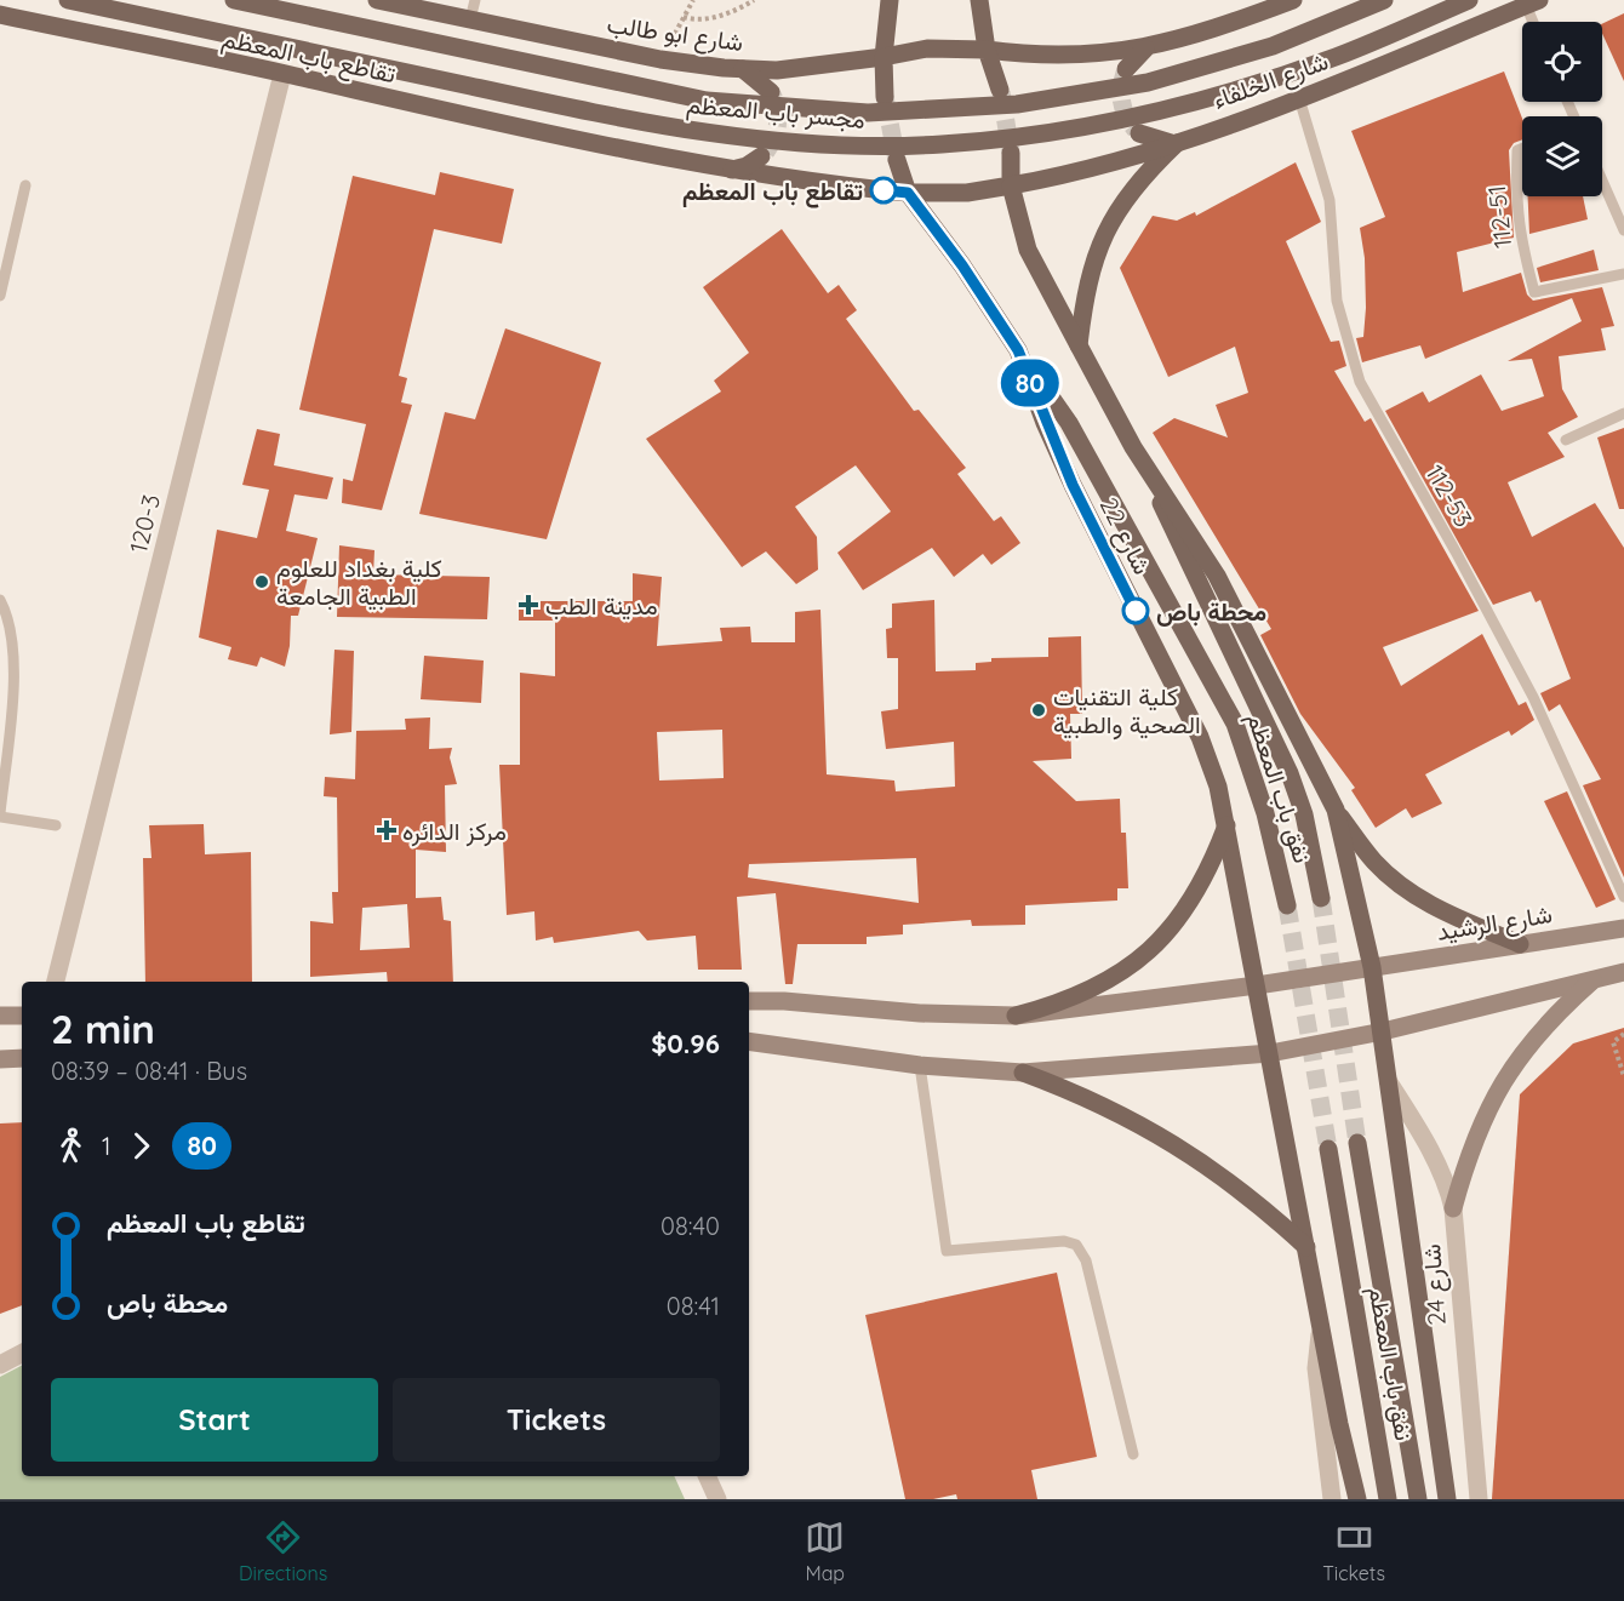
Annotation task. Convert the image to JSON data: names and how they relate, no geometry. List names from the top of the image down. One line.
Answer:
{"streets":{"main road":["شارع ابو طالب","تقاطع باب المعظم","شارع الخلفاء","مجسر باب المعظم","شارع 22","نفق باب المعظم","شارع الرشيد","شارع 24"],"street":["120-3"],"lane":["112-51","112-53"]},"crossings":[["تقاطع باب المعظم","شارع الخلفاء"],["تقاطع باب المعظم","120-3"],["تقاطع باب المعظم","شارع 22"],["شارع الخلفاء","112-53"],["شارع الخلفاء","شارع 22"],["شارع 22","نفق باب المعظم"],["شارع 22","شارع الرشيد"]],"places":{"other":["تقاطع باب المعظم","كلية بغداد للعلوم الطبية الجامعة","محطة باص","كلية التقنيات الصحية والطبية"],"health":["مدينة الطب","مركز الدائره"]},"lines":["bus line 80"],"page":{"on_map":"80","heading":["2 min","08:39 – 08:41 · Bus","$0.96"],"legs":["1","80"],"list":[{"name":"تقاطع باب المعظم","value":"08:40"},{"name":"محطة باص","value":"08:41"}],"buttons":["Start","Tickets"],"tabs":["Directions","Map","Tickets"]}}
